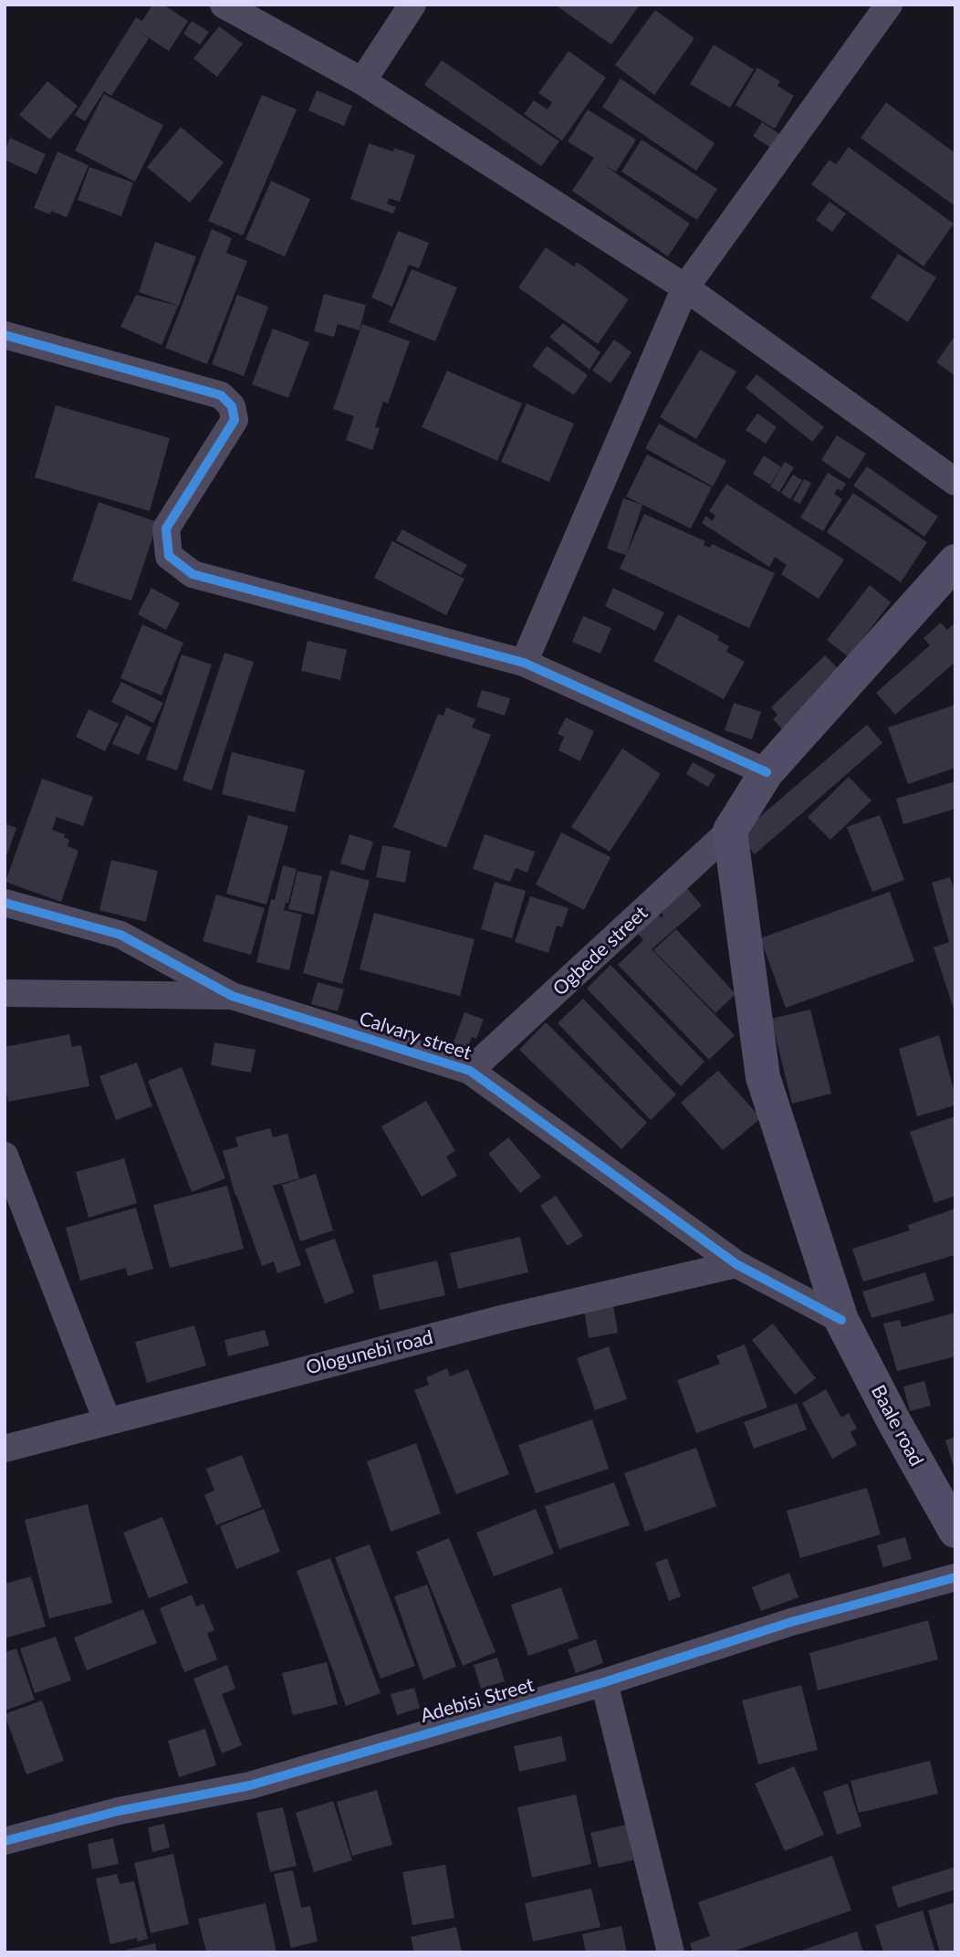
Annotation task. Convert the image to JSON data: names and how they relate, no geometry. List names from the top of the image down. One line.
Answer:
{"streets":{"street":["Ogbede street","Calvary street","Ologunebi road","Baale road","Adebisi Street"]},"crossings":[["Ogbede street","Calvary street"],["Ogbede street","Baale road"],["Calvary street","Ologunebi road"],["Calvary street","Baale road"]]}
